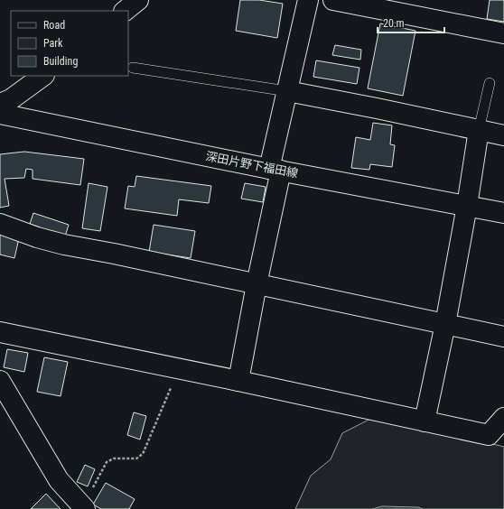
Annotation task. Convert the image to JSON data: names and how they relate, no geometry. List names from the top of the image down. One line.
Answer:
{"streets":{"street":["深田片野下福田線"]},"legend":["Road","Park","Building"],"scale_bar":"20 m"}
